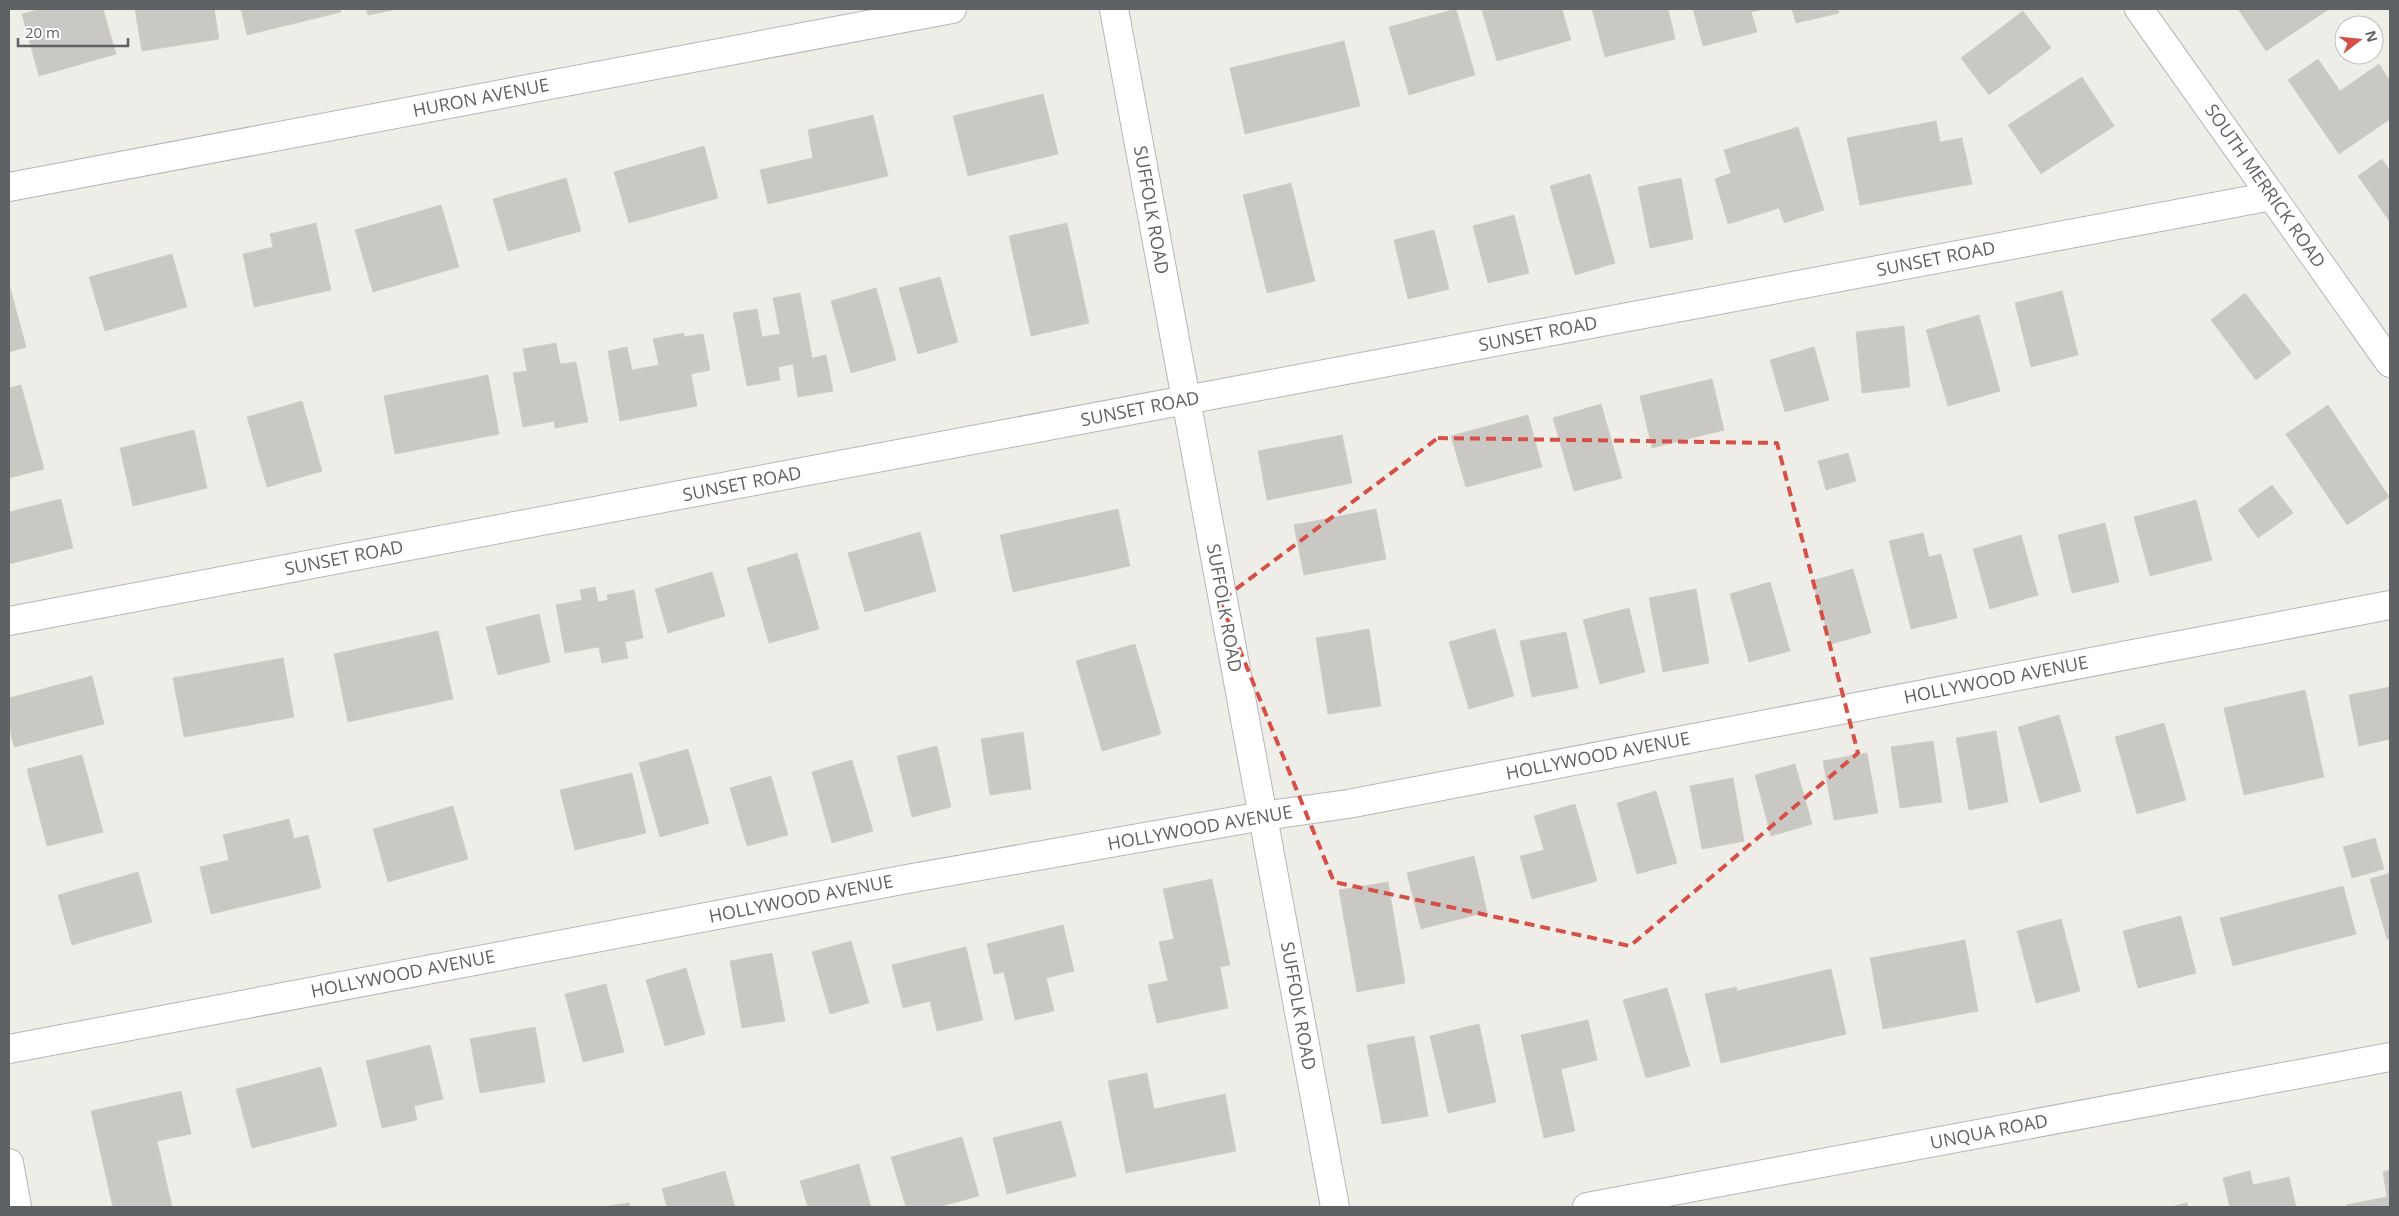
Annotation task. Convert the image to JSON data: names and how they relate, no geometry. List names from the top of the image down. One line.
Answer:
{"streets":{"street":["HURON AVENUE","SOUTH MERRICK ROAD","SUFFOLK ROAD","SUNSET ROAD","HOLLYWOOD AVENUE","UNQUA ROAD"]},"crossings":[["SOUTH MERRICK ROAD","SUNSET ROAD"],["SUFFOLK ROAD","SUNSET ROAD"],["SUFFOLK ROAD","HOLLYWOOD AVENUE"]],"scale_bar":"20 m","north":"right"}
